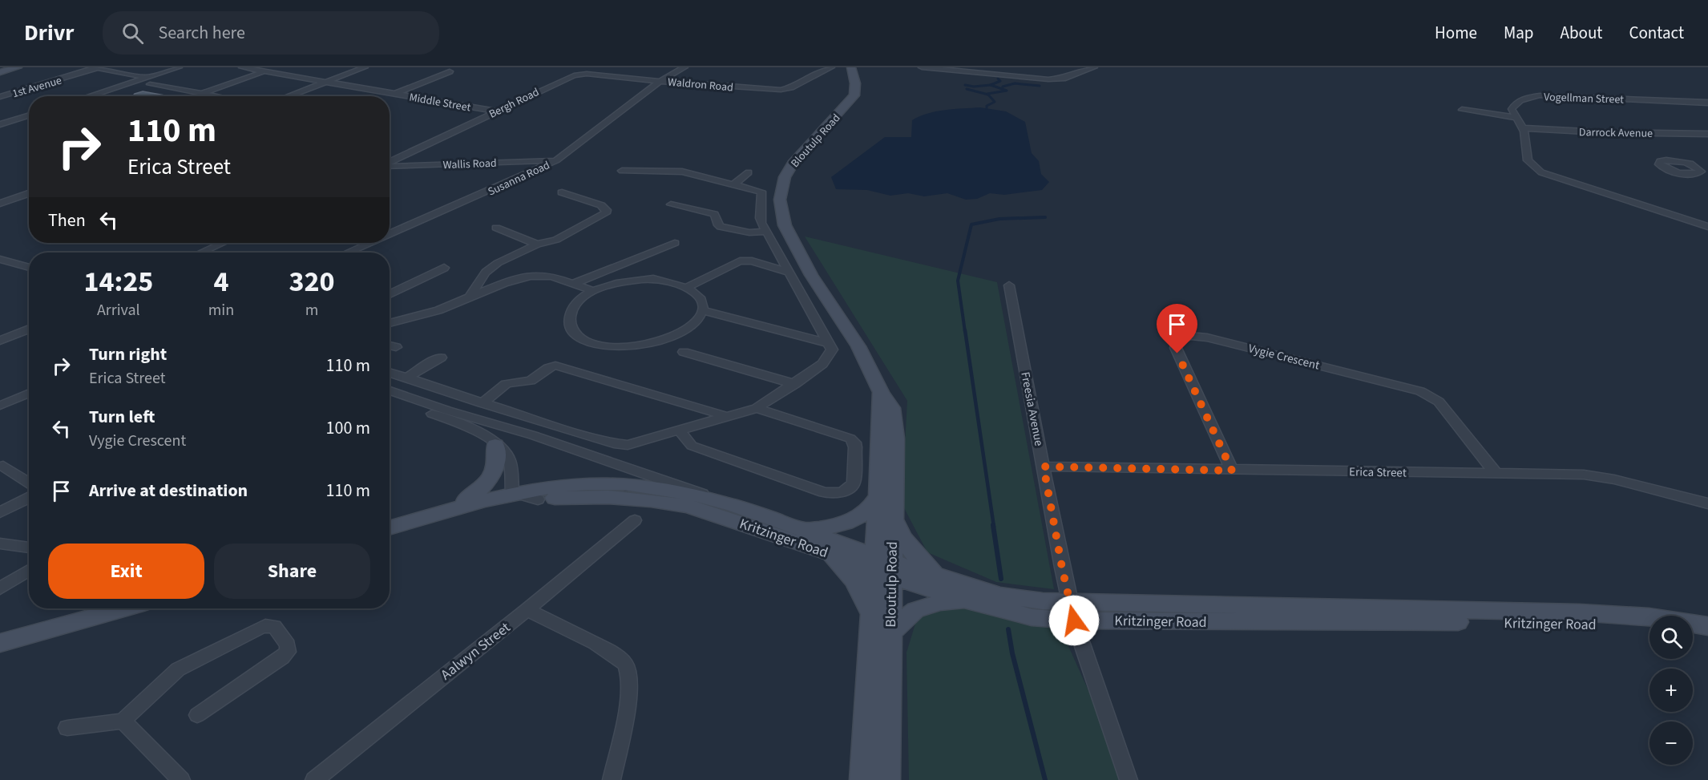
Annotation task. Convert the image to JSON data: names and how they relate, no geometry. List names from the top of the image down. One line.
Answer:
{"streets":{"main road":["Bloutulp Road","Kritzinger Road"],"street":["Waldron Road","1st Avenue","Vogellman Street","Middle Street","Bergh Road","Darrock Avenue","Wallis Road","Susanna Road","Vygie Crescent","Freesia Avenue","Erica Street","Aalwyn Street"]},"crossings":[["Waldron Road","Bergh Road"],["Waldron Road","Susanna Road"],["Middle Street","Bergh Road"],["Bloutulp Road","Kritzinger Road"],["Wallis Road","Susanna Road"],["Vygie Crescent","Erica Street"],["Freesia Avenue","Erica Street"],["Freesia Avenue","Kritzinger Road"]],"page":{"header":"Drivr","search":"Search here","nav":["Home","Map","About","Contact"],"turn":["110 m","Erica Street"],"then":"Then","eta":["14:25","Arrival","4","min","320","m"],"list":[{"name":"Turn right","note":"Erica Street","value":"110 m"},{"name":"Turn left","note":"Vygie Crescent","value":"100 m"},{"name":"Arrive at destination","value":"110 m"}],"buttons":["Exit","Share"],"map_buttons":["+","−"]}}
